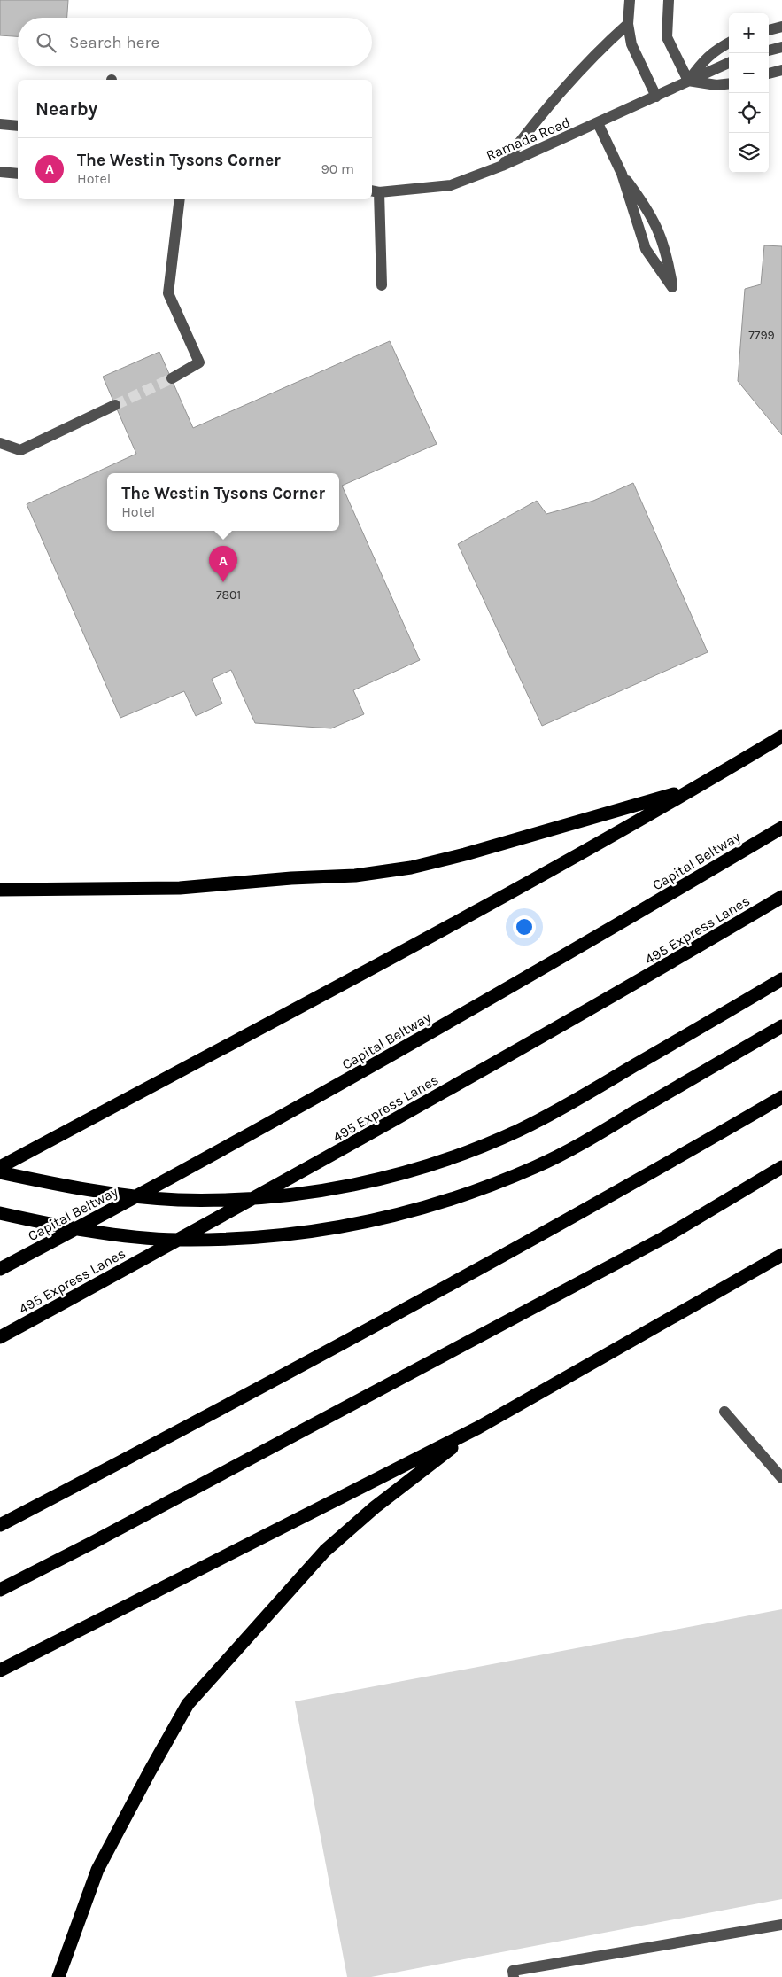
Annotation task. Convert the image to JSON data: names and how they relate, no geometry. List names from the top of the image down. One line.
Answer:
{"streets":{"highway":["Capital Beltway","495 Express Lanes"],"street":["Ramada Road"]},"house_numbers":["7799","7801"],"page":{"map_buttons":["+","−"],"search":"Search here","heading":"Nearby","list":[{"mark":"A","name":"The Westin Tysons Corner","note":"Hotel","value":"90 m"}],"popup":["The Westin Tysons Corner","Hotel"],"pins":"A"}}
